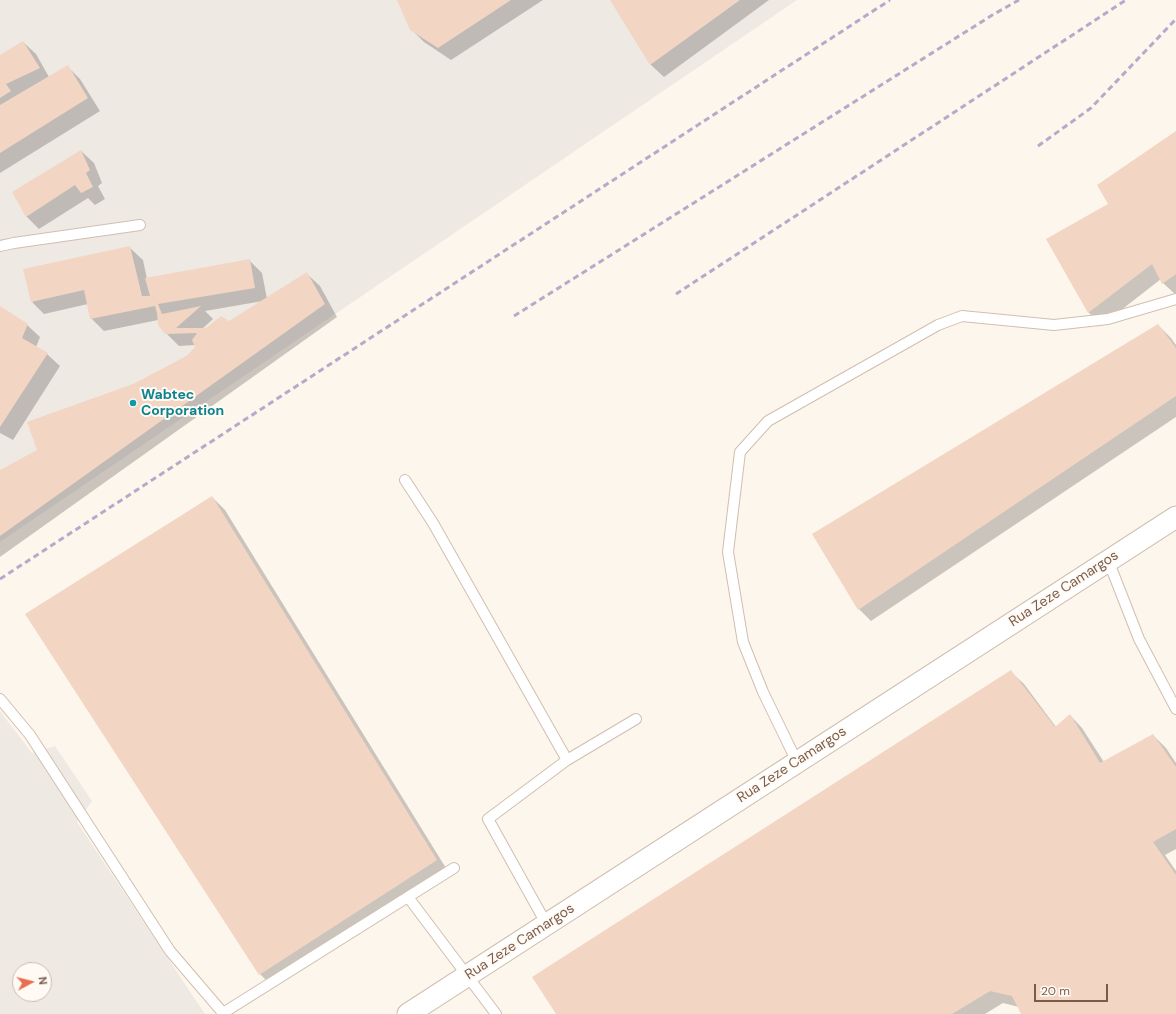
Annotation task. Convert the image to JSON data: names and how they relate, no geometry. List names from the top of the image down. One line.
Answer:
{"streets":{"street":["Rua Zeze Camargos"]},"places":["Wabtec Corporation"],"scale_bar":"20 m","north":"right"}
